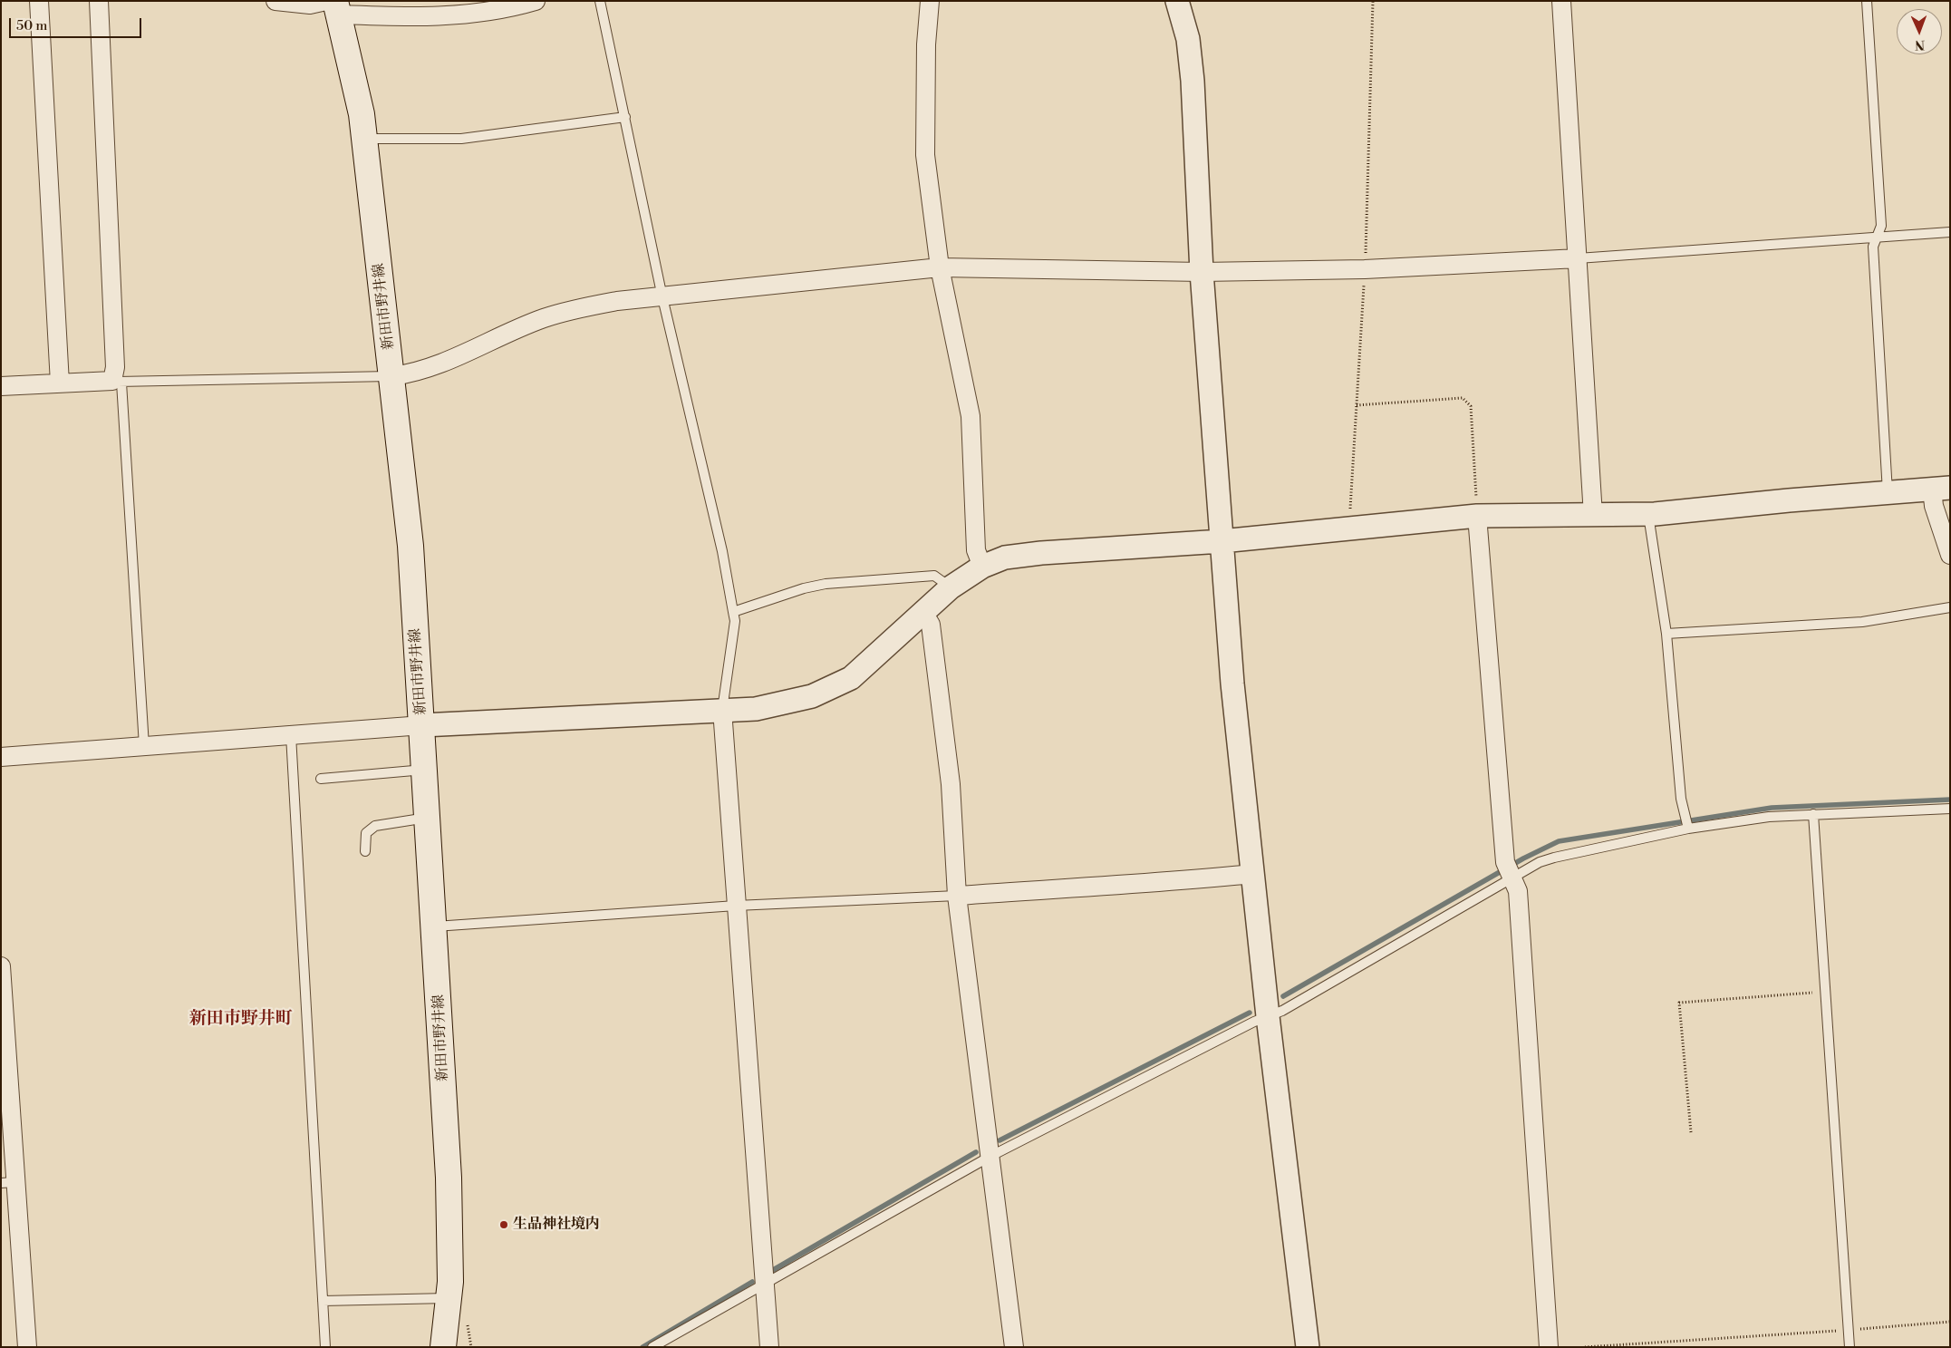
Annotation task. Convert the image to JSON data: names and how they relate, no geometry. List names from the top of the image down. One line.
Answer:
{"streets":{"main road":["新田市野井線"]},"districts":["新田市野井町"],"places":["生品神社境内"],"scale_bar":"50 m","north":"bottom"}
